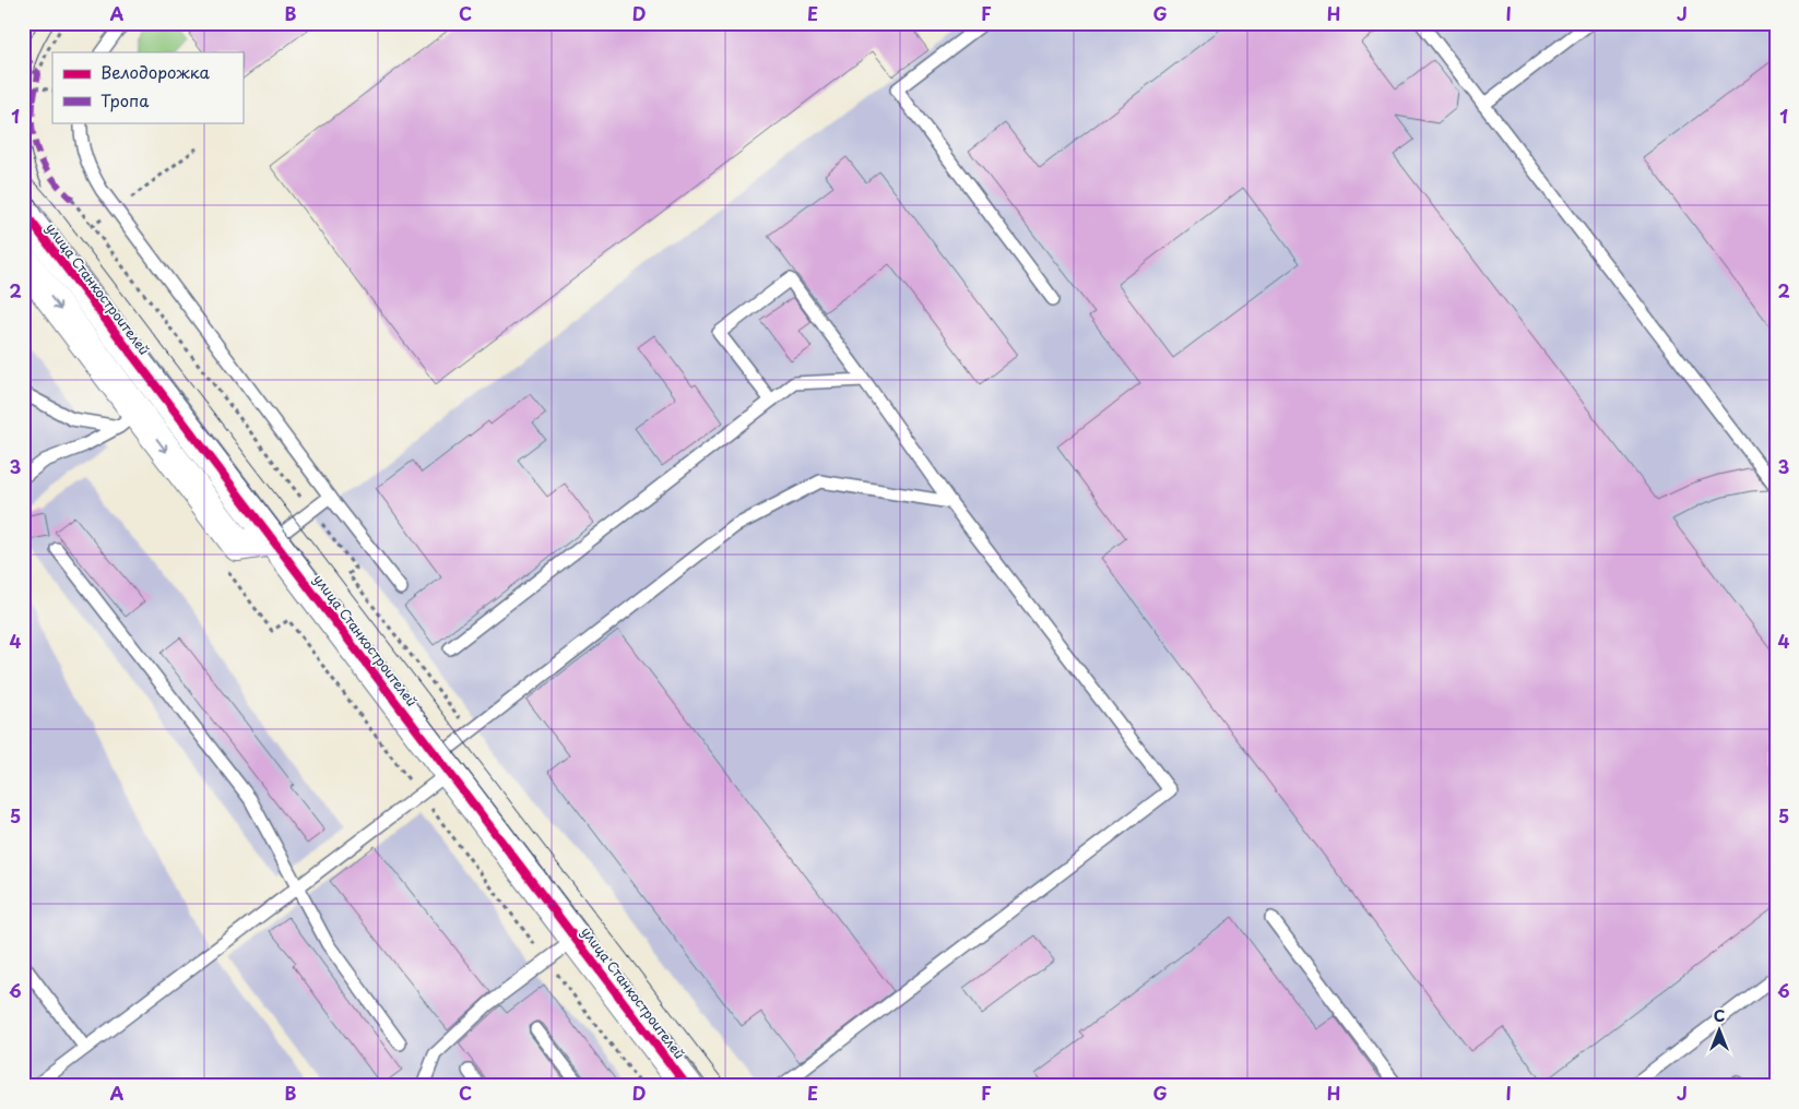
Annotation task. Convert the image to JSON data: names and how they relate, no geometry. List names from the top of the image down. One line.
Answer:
{"streets":{"street":["улица Станкостроителей"]},"legend":["Велодорожка","Тропа"],"north":"top","grid":{"columns":["A","B","C","D","E","F","G","H","I","J"],"rows":["1","2","3","4","5","6"]}}
